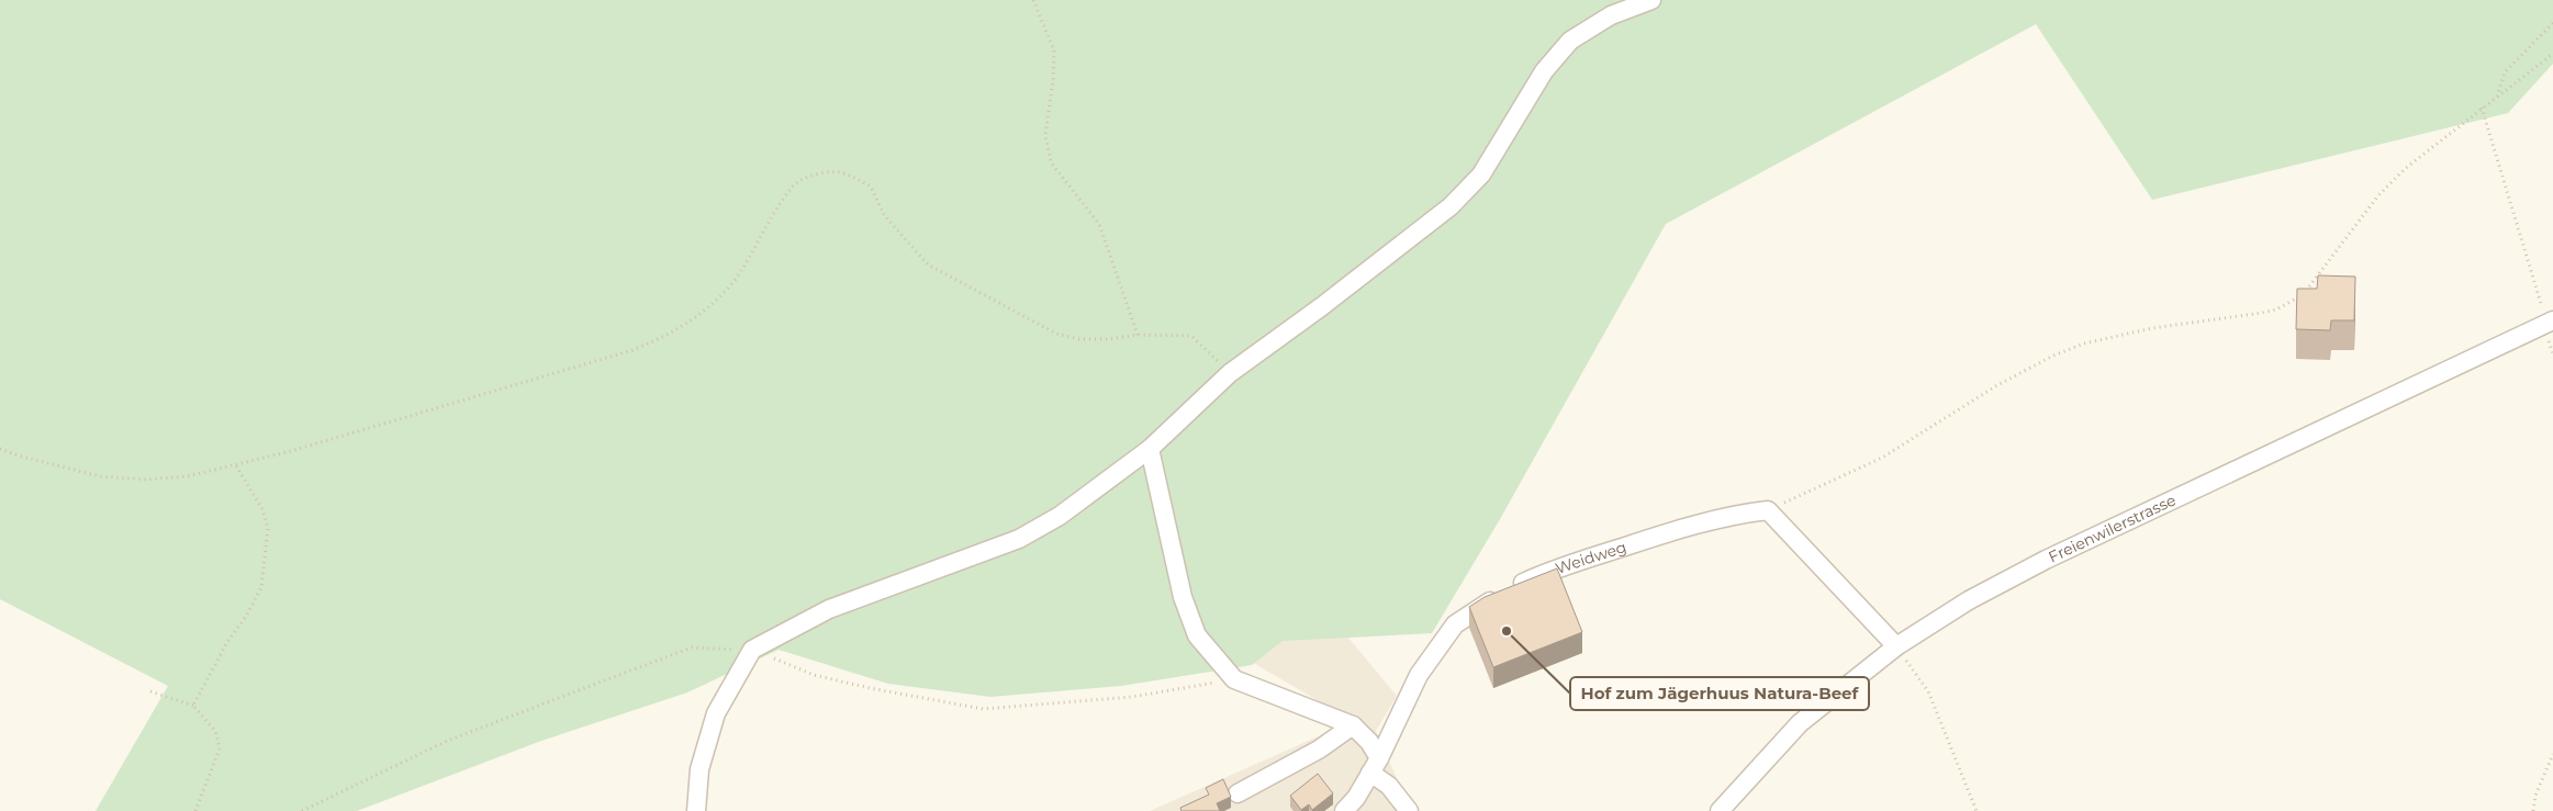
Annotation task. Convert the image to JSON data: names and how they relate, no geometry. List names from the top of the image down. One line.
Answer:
{"streets":{"street":["Freienwilerstrasse","Weidweg"]},"places":["Hof zum Jägerhuus Natura-Beef"]}
